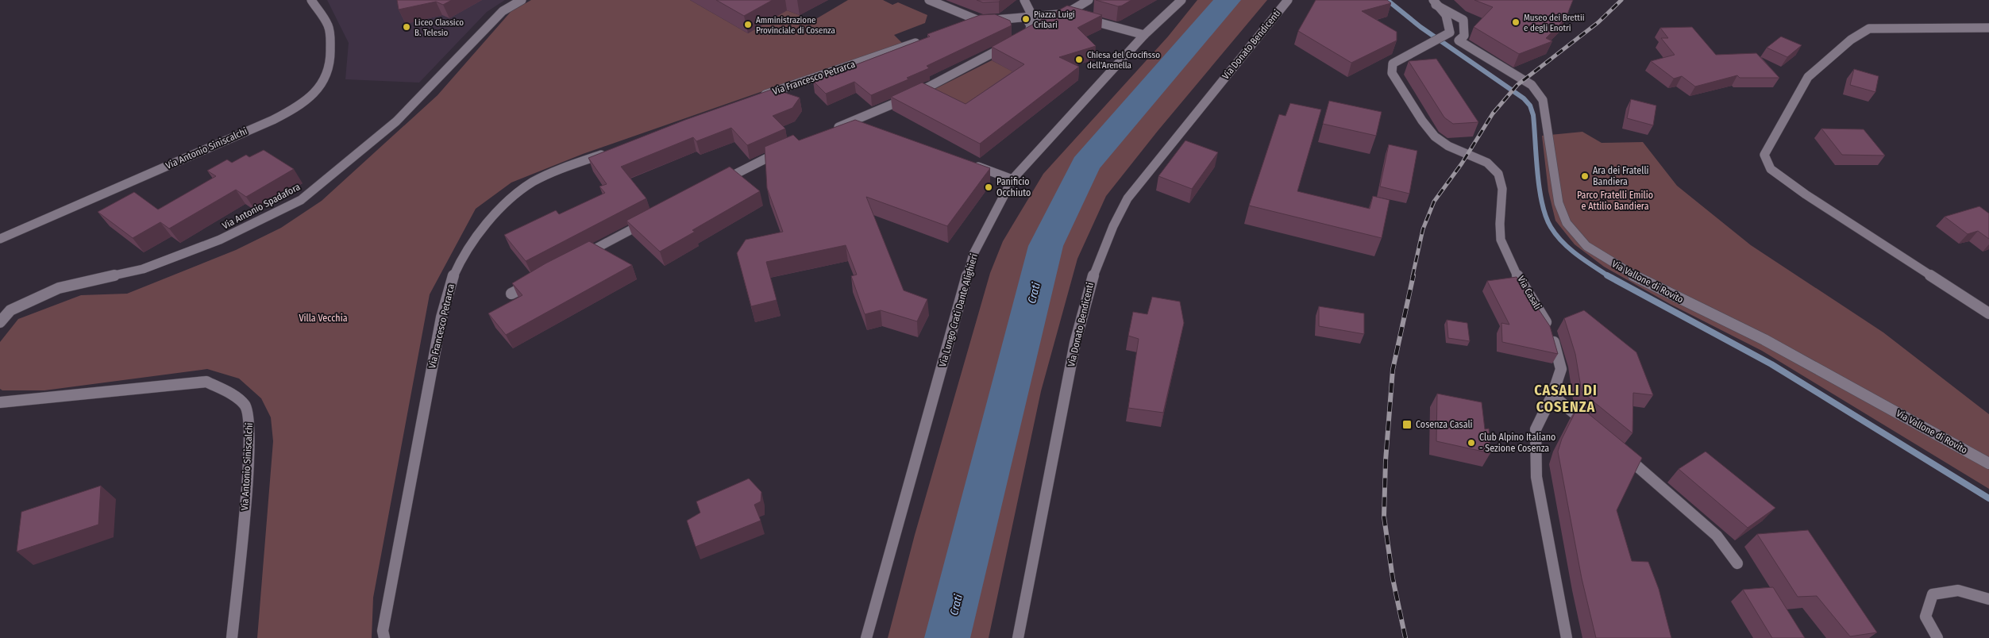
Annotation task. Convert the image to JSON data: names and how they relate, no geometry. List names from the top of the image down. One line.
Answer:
{"streets":{"street":["Via Donato Bendicenti","Via Francesco Petrarca","Via Antonio Siniscalchi","Via Antonio Spadafora","Via Vallone di Rovito","Via Casali","Via Lungo Crati Dante Alighieri"]},"crossings":[["Via Vallone di Rovito","Via Casali"]],"districts":["CASALI DI COSENZA"],"water":["Crati"],"parks":["Parco Fratelli Emilio e Attilio Bandiera","Villa Vecchia"],"places":{"other":["Piazza Luigi Cribari","Museo dei Brettii e degli Enotri","Amministrazione Provinciale di Cosenza","Liceo Classico B. Telesio","Chiesa del Crocifisso dell'Arenella","Ara dei Fratelli Bandiera","Panificio Occhiuto","Club Alpino Italiano - Sezione Cosenza"],"transit":["Cosenza Casali"]}}
